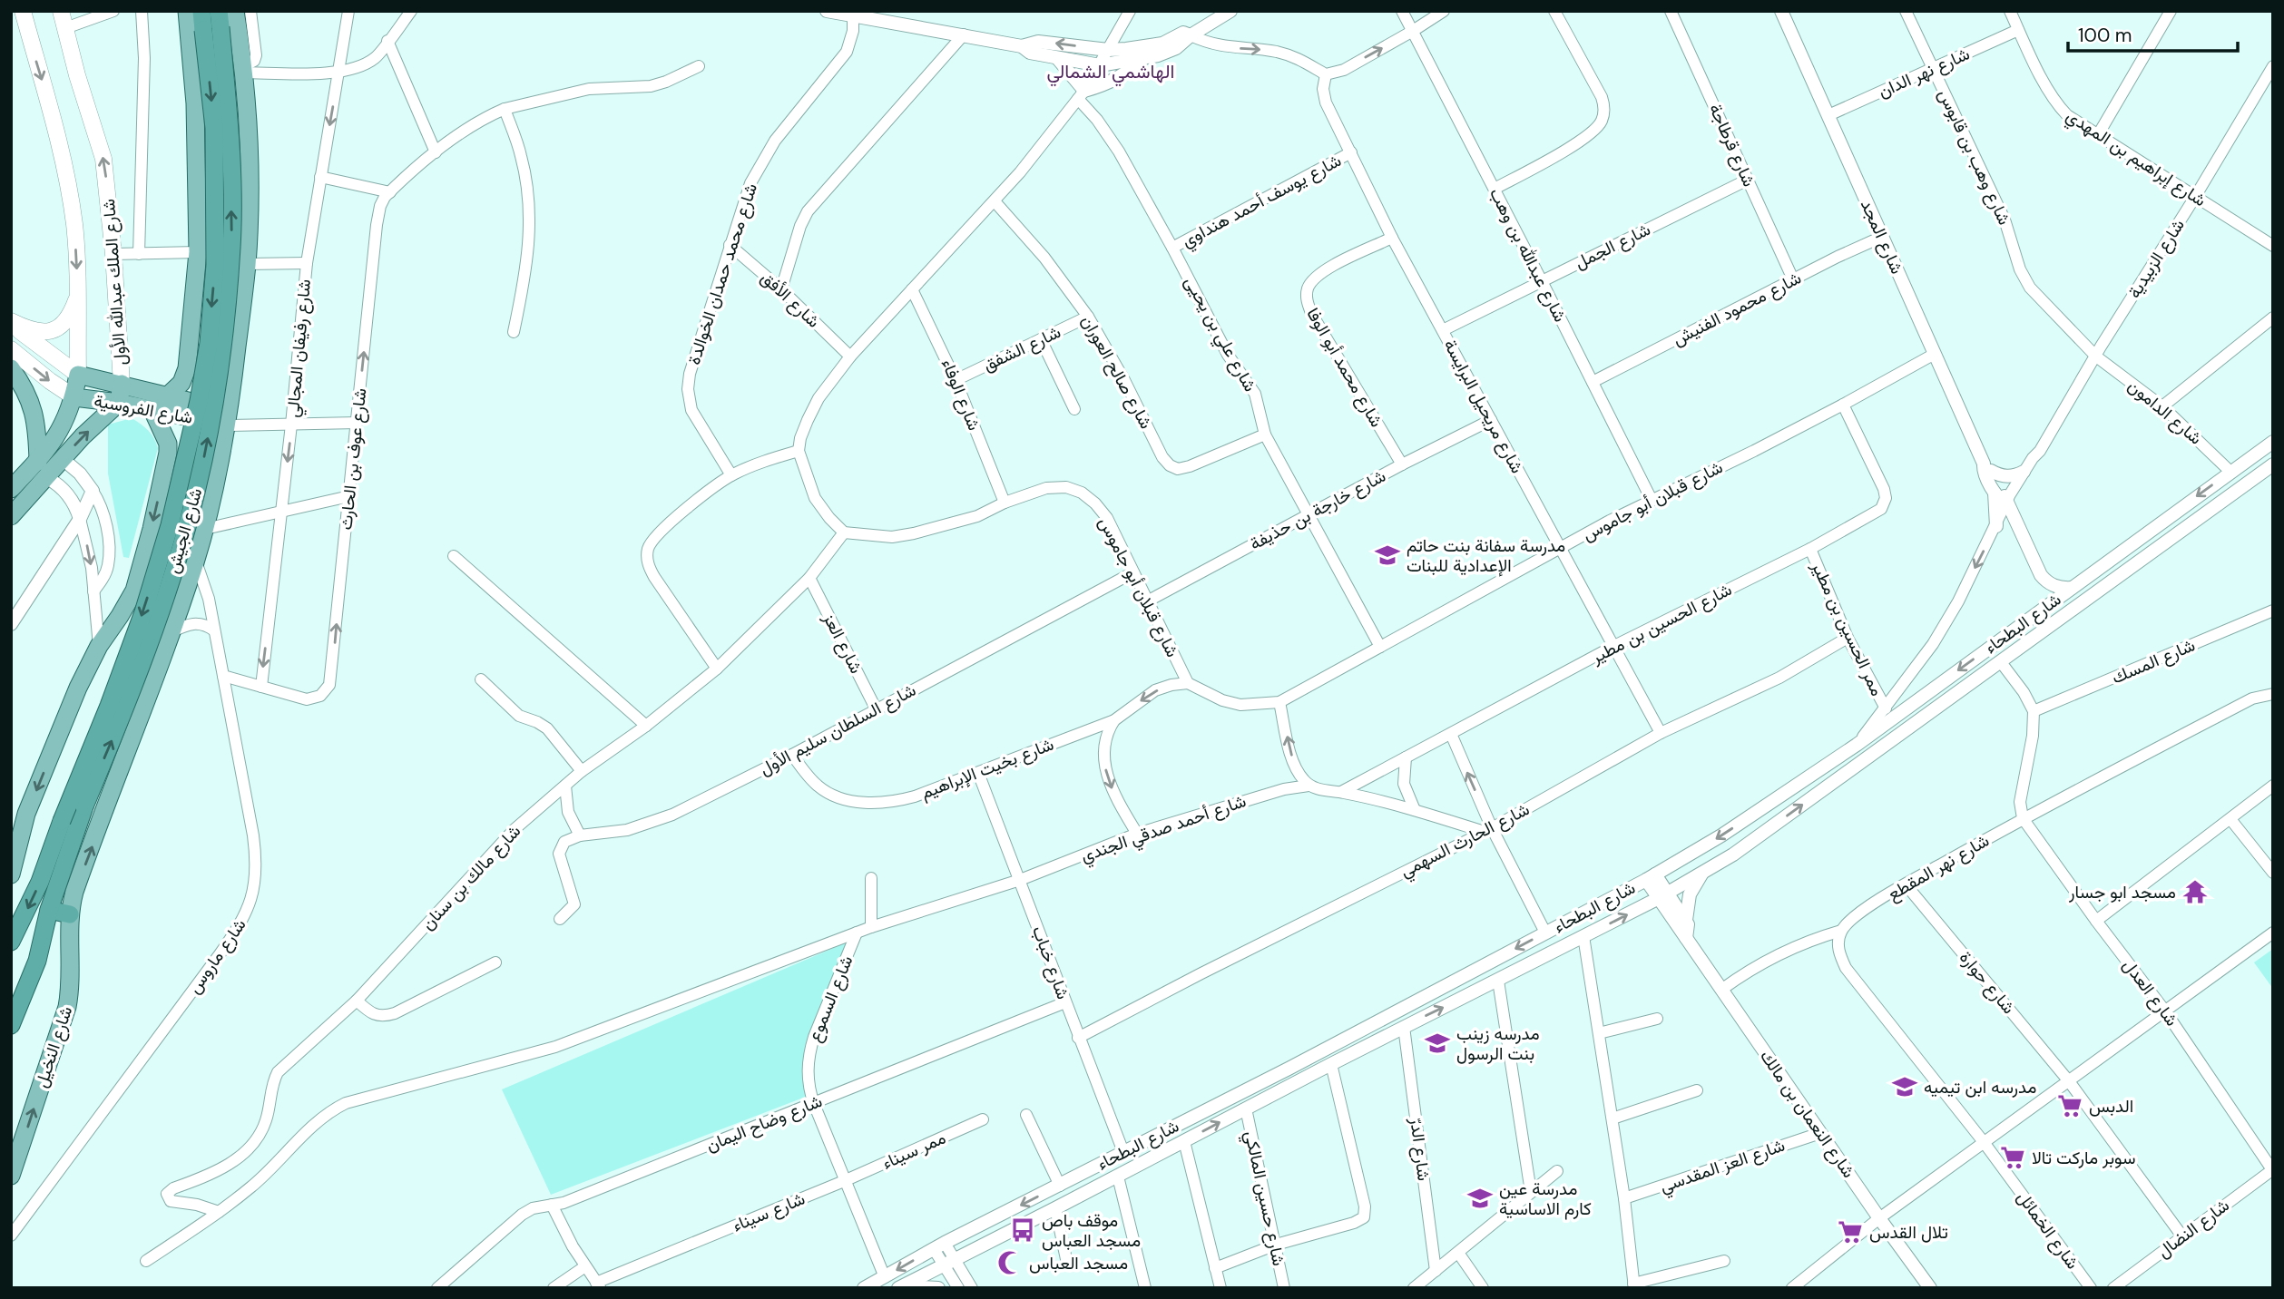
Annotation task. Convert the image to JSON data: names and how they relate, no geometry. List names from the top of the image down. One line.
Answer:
{"streets":{"highway":["شارع الجيش"],"main road":["شارع الملك عبدالله الأول","شارع الفروسية","شارع النخيل"],"street":["شارع نهر الدان","شارع قرطاجة","شارع وهب بن قابوس","شارع إبراهيم بن المهدي","شارع يوسف أحمد هنداوي","شارع المجد","شارع الجمل","شارع عبدالله بن وهب","شارع الزبيدية","شارع محمد حمدان الخوالدة","شارع الأفق","شارع محمود الفنيش","شارع علي بن يحيى","شارع رفيفان المجالي","شارع الشفق","شارع محمد أبو الوفا","شارع صالح العوران","شارع الوفاء","شارع مريحيل البرايسة","شارع الدامون","شارع عوف بن الحارث","شارع قبلان أبو جاموس","شارع خارجة بن حذيفة","شارع الحسين بن مطير","شارع البطحاء","ممر الحسين بن مطير","شارع العز","شارع المسك","شارع السلطان سليم الأول","شارع بخيت الإبراهيم","شارع أحمد صدقي الجندي","شارع الحارث السهمي","شارع نهر المقطع","شارع مالك بن سنان","شارع ماروس","شارع خباب","شارع حوارة","شارع العدل","شارع السموع","شارع النعمان بن مالك","شارع وضاح اليمان","شارع الدرّ","ممر سيناء","شارع العز المقدسي","شارع حسين المالكي","شارع سيناء","شارع النضال","شارع الخمائل"]},"crossings":[["شارع نهر الدان","شارع وهب بن قابوس"],["شارع نهر الدان","شارع إبراهيم بن المهدي"],["شارع نهر الدان","شارع المجد"],["شارع قرطاجة","شارع الجمل"],["شارع قرطاجة","شارع محمود الفنيش"],["شارع وهب بن قابوس","شارع الزبيدية"],["شارع وهب بن قابوس","شارع الدامون"],["شارع إبراهيم بن المهدي","شارع الزبيدية"],["شارع يوسف أحمد هنداوي","شارع علي بن يحيى"],["شارع يوسف أحمد هنداوي","شارع مريحيل البرايسة"],["شارع المجد","شارع الزبيدية"],["شارع المجد","شارع محمود الفنيش"],["شارع المجد","شارع قبلان أبو جاموس"],["شارع المجد","شارع البطحاء"],["شارع الجمل","شارع عبدالله بن وهب"],["شارع الجمل","شارع مريحيل البرايسة"],["شارع عبدالله بن وهب","شارع محمود الفنيش"],["شارع عبدالله بن وهب","شارع قبلان أبو جاموس"],["شارع الزبيدية","شارع الدامون"],["شارع الزبيدية","شارع البطحاء"],["شارع الزبيدية","ممر الحسين بن مطير"],["شارع محمد حمدان الخوالدة","شارع الأفق"],["شارع الملك عبدالله الأول","شارع الفروسية"],["شارع علي بن يحيى","شارع صالح العوران"],["شارع علي بن يحيى","شارع قبلان أبو جاموس"],["شارع علي بن يحيى","شارع خارجة بن حذيفة"],["شارع رفيفان المجالي","شارع الفروسية"],["شارع رفيفان المجالي","شارع عوف بن الحارث"],["شارع الشفق","شارع صالح العوران"],["شارع الشفق","شارع الوفاء"],["شارع محمد أبو الوفا","شارع مريحيل البرايسة"],["شارع محمد أبو الوفا","شارع خارجة بن حذيفة"],["شارع الوفاء","شارع قبلان أبو جاموس"],["شارع مريحيل البرايسة","شارع قبلان أبو جاموس"],["شارع مريحيل البرايسة","شارع خارجة بن حذيفة"],["شارع مريحيل البرايسة","شارع الحسين بن مطير"],["شارع مريحيل البرايسة","شارع الحارث السهمي"],["شارع الفروسية","شارع عوف بن الحارث"],["شارع الفروسية","شارع النخيل"],["شارع الدامون","شارع البطحاء"],["شارع عوف بن الحارث","شارع ماروس"],["شارع قبلان أبو جاموس","شارع خارجة بن حذيفة"],["شارع قبلان أبو جاموس","شارع الحسين بن مطير"],["شارع قبلان أبو جاموس","شارع السلطان سليم الأول"],["شارع قبلان أبو جاموس","شارع بخيت الإبراهيم"],["شارع قبلان أبو جاموس","شارع مالك بن سنان"],["شارع الجيش","شارع النخيل"],["شارع الحسين بن مطير","ممر الحسين بن مطير"],["شارع البطحاء","شارع خباب"],["شارع البطحاء","شارع النعمان بن مالك"],["شارع البطحاء","شارع الدرّ"],["شارع البطحاء","شارع حسين المالكي"],["ممر الحسين بن مطير","شارع الحارث السهمي"],["شارع العز","شارع السلطان سليم الأول"],["شارع العز","شارع مالك بن سنان"],["شارع السلطان سليم الأول","شارع بخيت الإبراهيم"],["شارع بخيت الإبراهيم","شارع خباب"],["شارع أحمد صدقي الجندي","شارع خباب"],["شارع الحارث السهمي","شارع خباب"],["شارع نهر المقطع","شارع حوارة"],["شارع نهر المقطع","شارع العدل"],["شارع ماروس","شارع النخيل"],["شارع خباب","شارع وضاح اليمان"],["شارع حوارة","شارع النضال"],["شارع العدل","شارع النضال"],["شارع السموع","شارع وضاح اليمان"],["شارع السموع","ممر سيناء"],["شارع السموع","شارع سيناء"],["شارع النعمان بن مالك","شارع العز المقدسي"],["ممر سيناء","شارع سيناء"]],"one_way":["شارع رفيفان المجالي","شارع عوف بن الحارث"],"districts":["الهاشمي الشمالي"],"places":{"school or university":["مدرسة سفانة بنت حاتم الإعدادية للبنات","مدرسه زينب بنت الرسول","مدرسه ابن تيميه","مدرسة عين كارم الاساسية"],"temple":["مسجد ابو جسار"],"supermarket":["الدبس","سوبر ماركت تالا","تلال القدس"],"bus stop":["موقف باص مسجد العباس"],"mosque":["مسجد العباس"]},"scale_bar":"100 m"}
